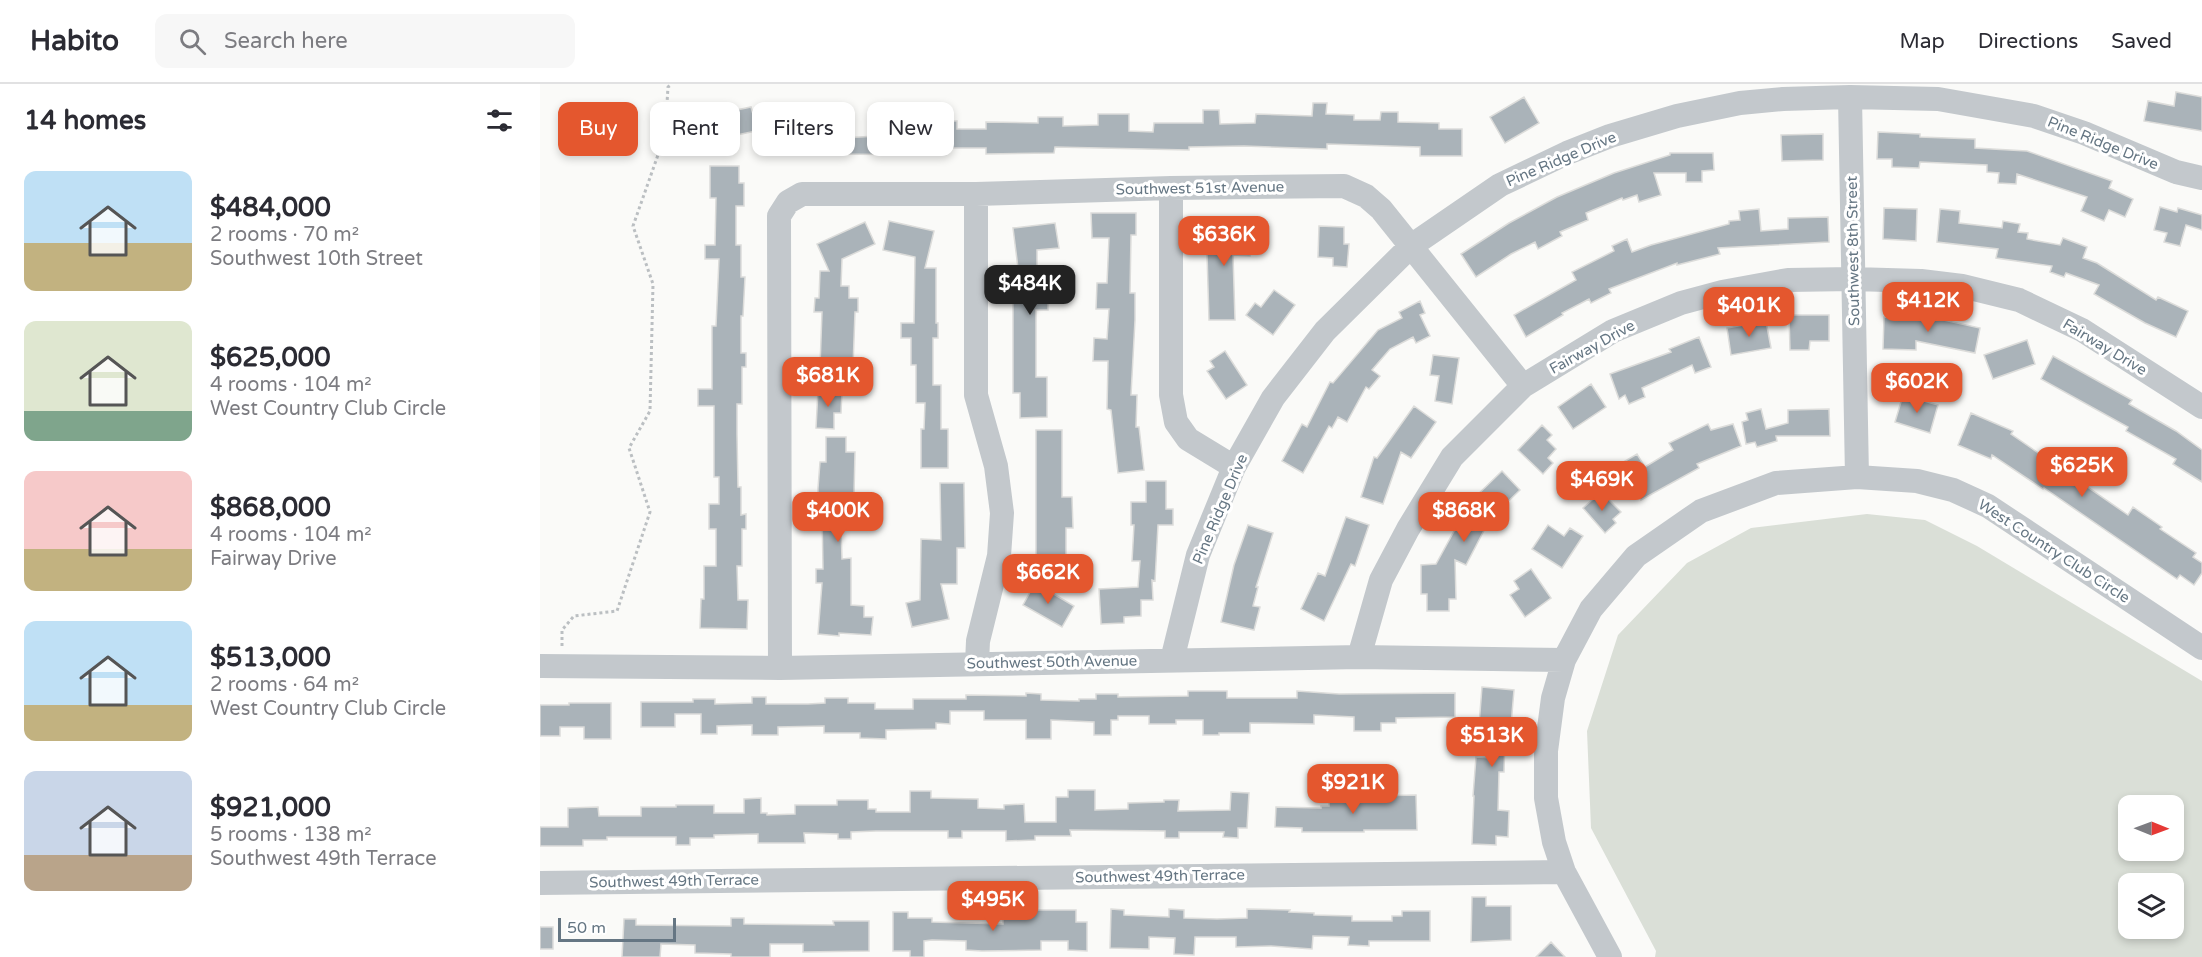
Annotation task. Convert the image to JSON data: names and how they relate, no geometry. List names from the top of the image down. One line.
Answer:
{"streets":{"street":["Pine Ridge Drive","Southwest 51st Avenue","Southwest 8th Street","Fairway Drive","West Country Club Circle","Southwest 50th Avenue","Southwest 49th Terrace"]},"crossings":[["Pine Ridge Drive","Southwest 51st Avenue"],["Pine Ridge Drive","Southwest 8th Street"],["Pine Ridge Drive","Southwest 50th Avenue"],["Southwest 51st Avenue","Fairway Drive"],["Southwest 51st Avenue","Southwest 50th Avenue"],["Southwest 8th Street","Fairway Drive"],["Southwest 8th Street","West Country Club Circle"],["Fairway Drive","Southwest 50th Avenue"],["West Country Club Circle","Southwest 50th Avenue"],["West Country Club Circle","Southwest 49th Terrace"]],"scale_bar":"50 m","north":"right","page":{"header":"Habito","search":"Search here","nav":["Map","Directions","Saved"],"heading":"14 homes","chip":["Buy","Rent","Filters","New"],"list":[{"name":"$484,000","note":"2 rooms · 70 m² · Southwest 10th Street"},{"name":"$625,000","note":"4 rooms · 104 m² · West Country Club Circle"},{"name":"$868,000","note":"4 rooms · 104 m² · Fairway Drive"},{"name":"$513,000","note":"2 rooms · 64 m² · West Country Club Circle"},{"name":"$921,000","note":"5 rooms · 138 m² · Southwest 49th Terrace"}],"price":["$636K","$484K","$412K","$401K","$681K","$602K","$625K","$469K","$400K","$868K","$662K","$513K","$921K","$495K"],"scale":"50 m"}}
